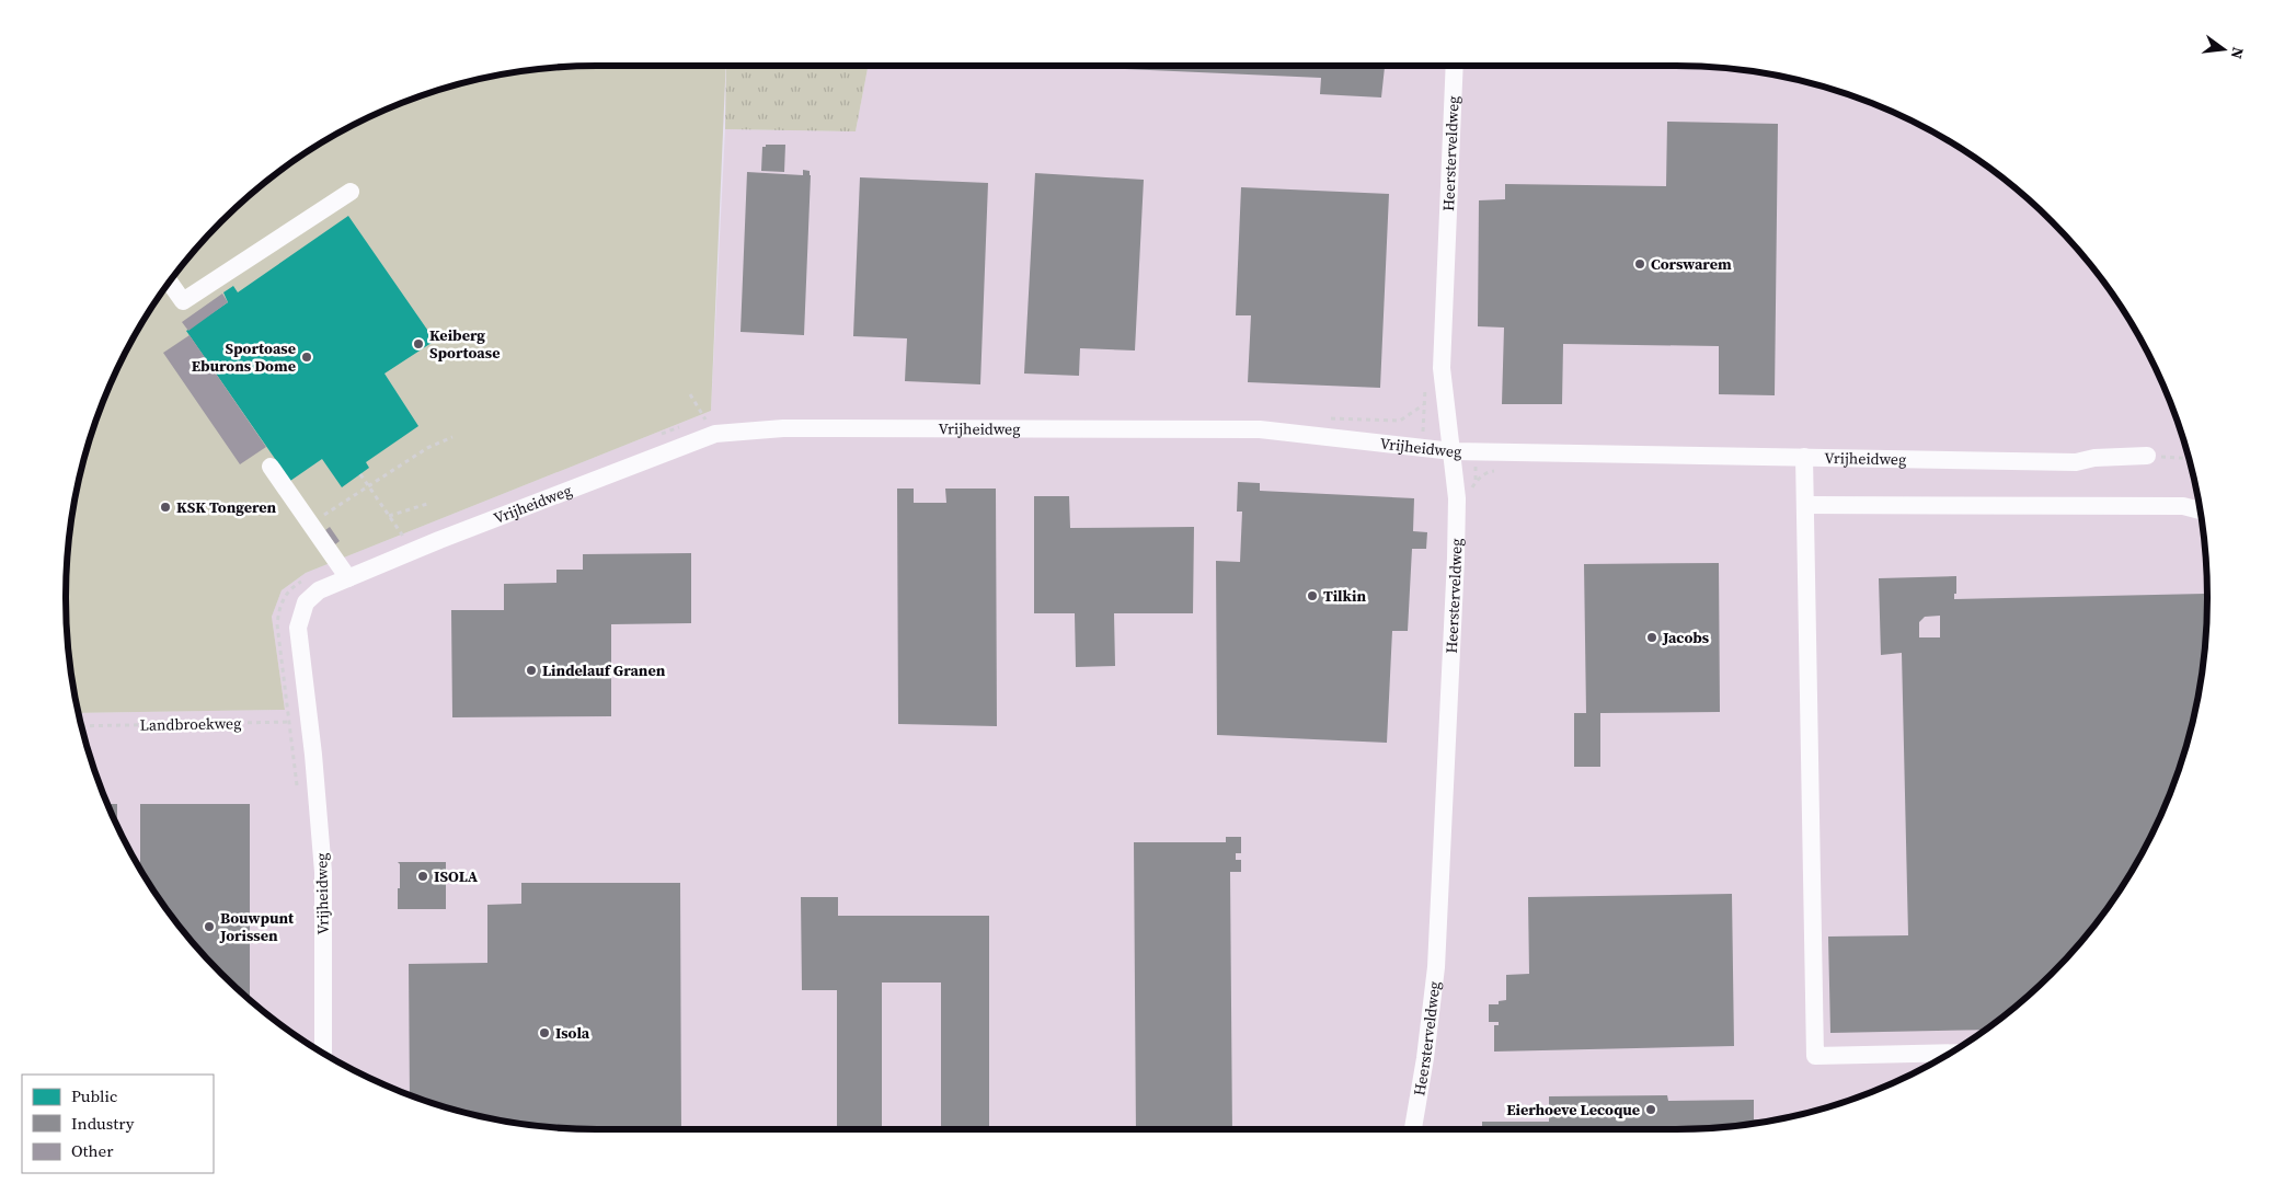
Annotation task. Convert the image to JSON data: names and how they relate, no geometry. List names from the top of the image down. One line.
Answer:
{"streets":{"street":["Heersterveldweg","Vrijheidweg"],"path":["Landbroekweg"]},"crossings":[["Heersterveldweg","Vrijheidweg"],["Vrijheidweg","Landbroekweg"]],"places":["Corswarem","Keiberg Sportoase","Sportoase Eburons Dome","KSK Tongeren","Tilkin","Jacobs","Lindelauf Granen","ISOLA","Bouwpunt Jorissen","Isola","Eierhoeve Lecoque"],"legend":["Public","Industry","Other"],"north":"right"}
